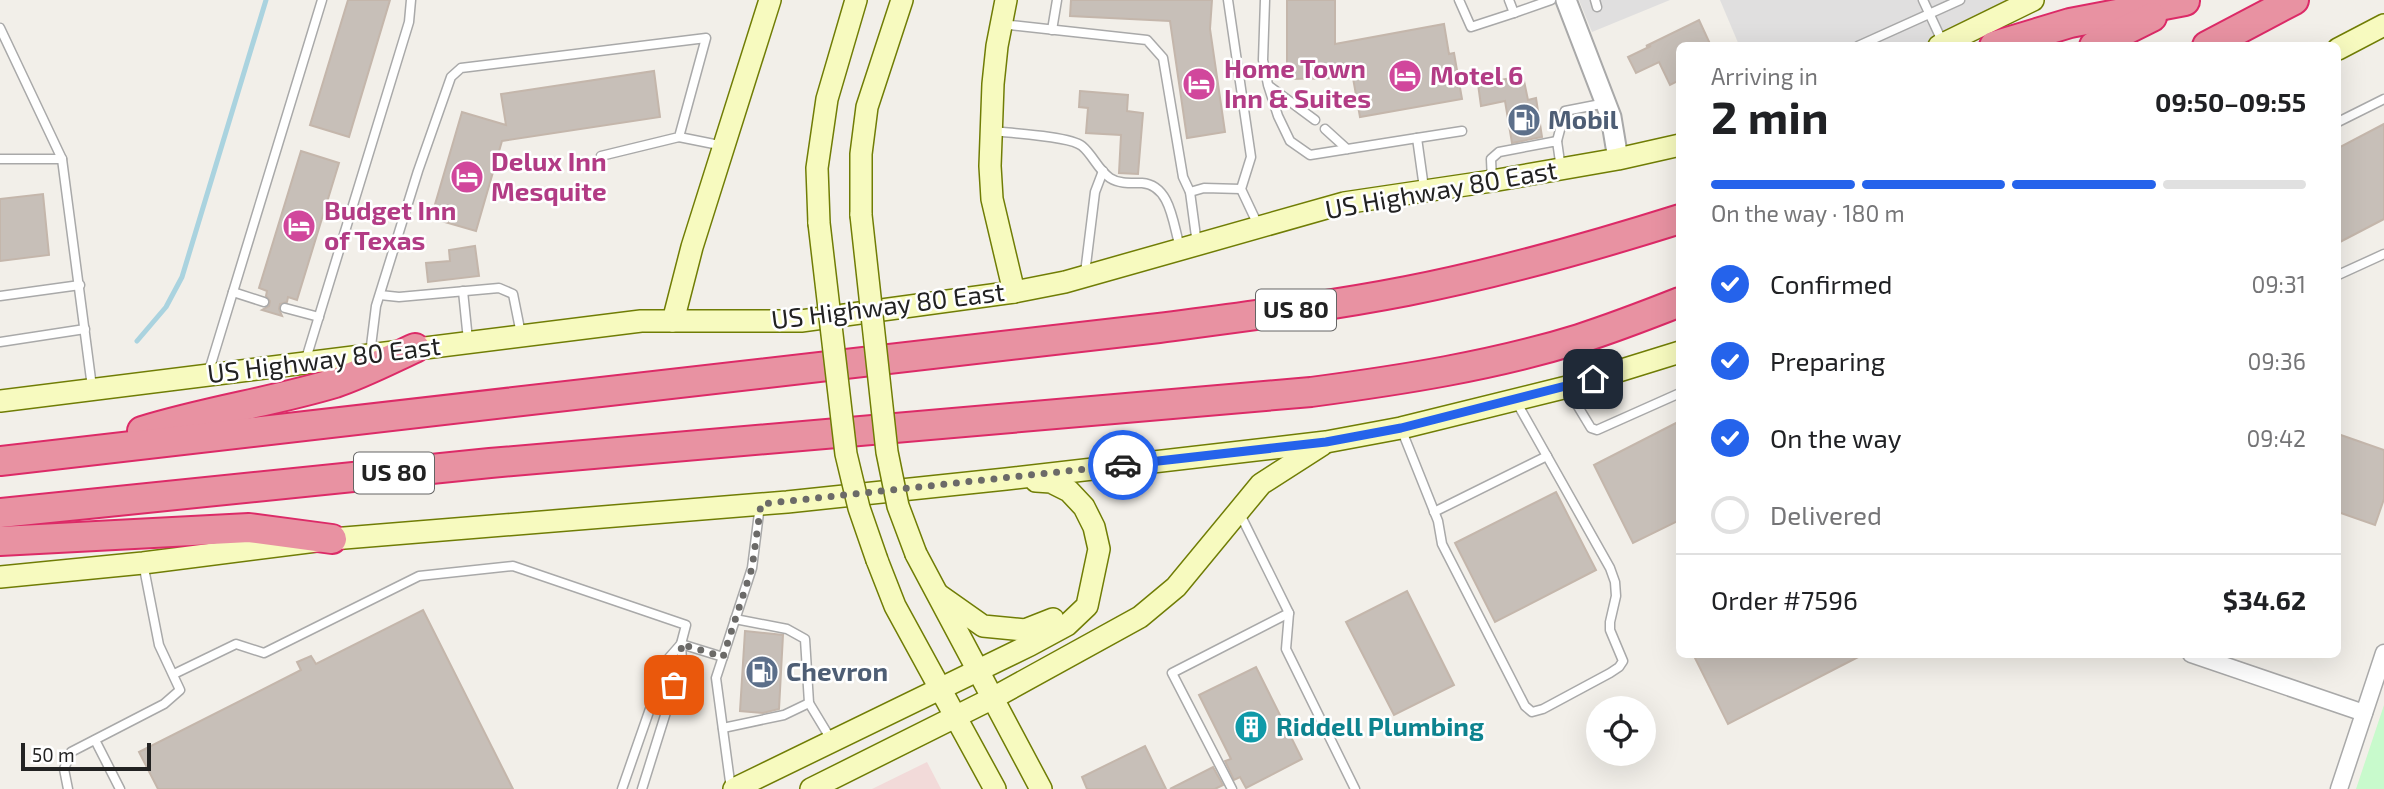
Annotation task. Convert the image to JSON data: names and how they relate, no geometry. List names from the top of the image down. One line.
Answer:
{"streets":{"highway":["US 80"],"main road":["US Highway 80 East"]},"places":{"hotel":["Motel 6","Home Town Inn & Suites","Delux Inn Mesquite","Budget Inn of Texas"],"fuel station":["Mobil","Chevron"],"building":["Riddell Plumbing"]},"scale_bar":"50 m","page":{"heading":["2 min","Arriving in","09:50–09:55"],"panel":["Order #7596","$34.62"],"bar":"On the way · 180 m","list":[["Confirmed","09:31"],["Preparing","09:36"],["On the way","09:42"],"Delivered"],"scale":"50 m"}}
